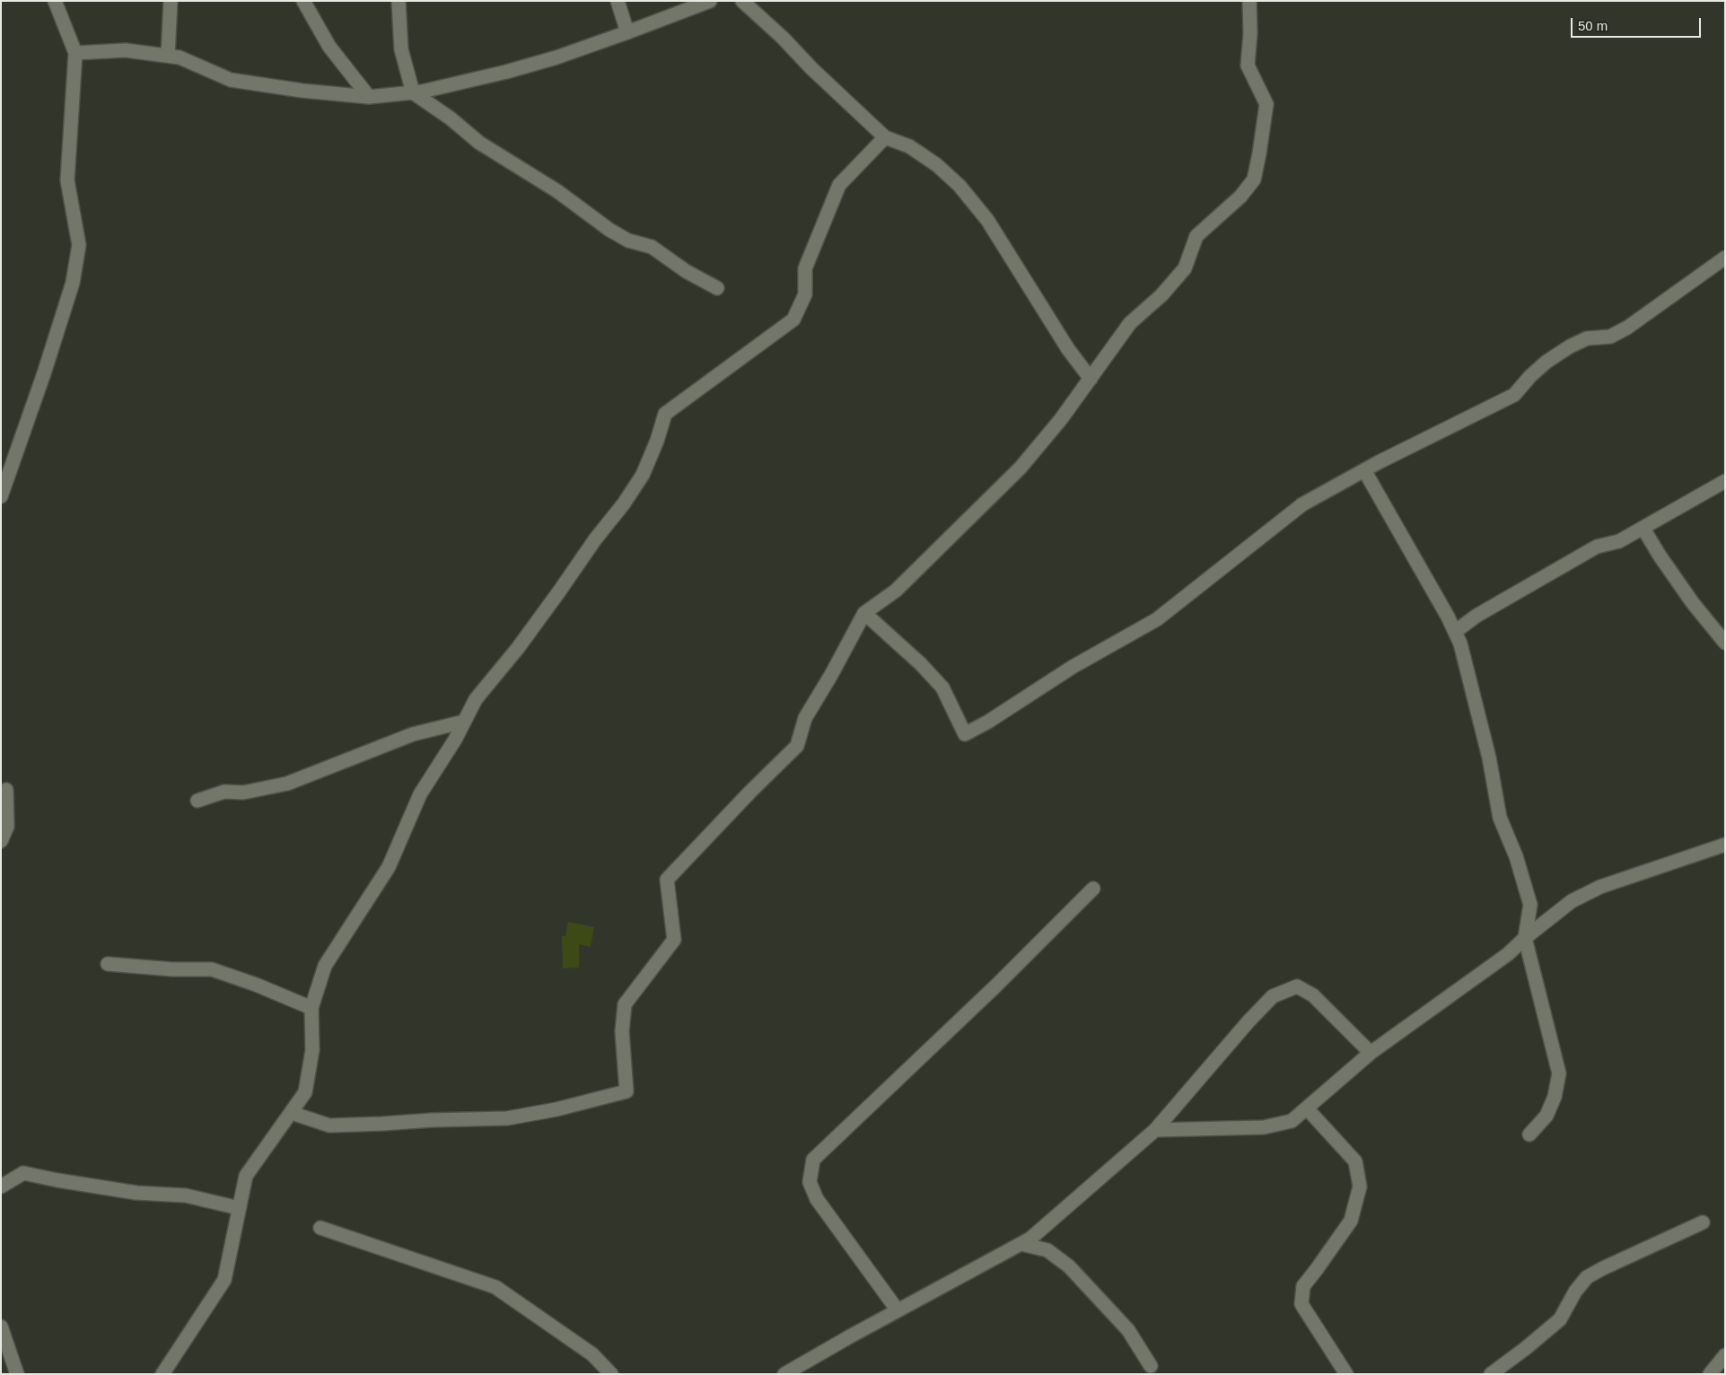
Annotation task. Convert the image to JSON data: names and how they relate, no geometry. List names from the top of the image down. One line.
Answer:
{"scale_bar":"50 m"}
